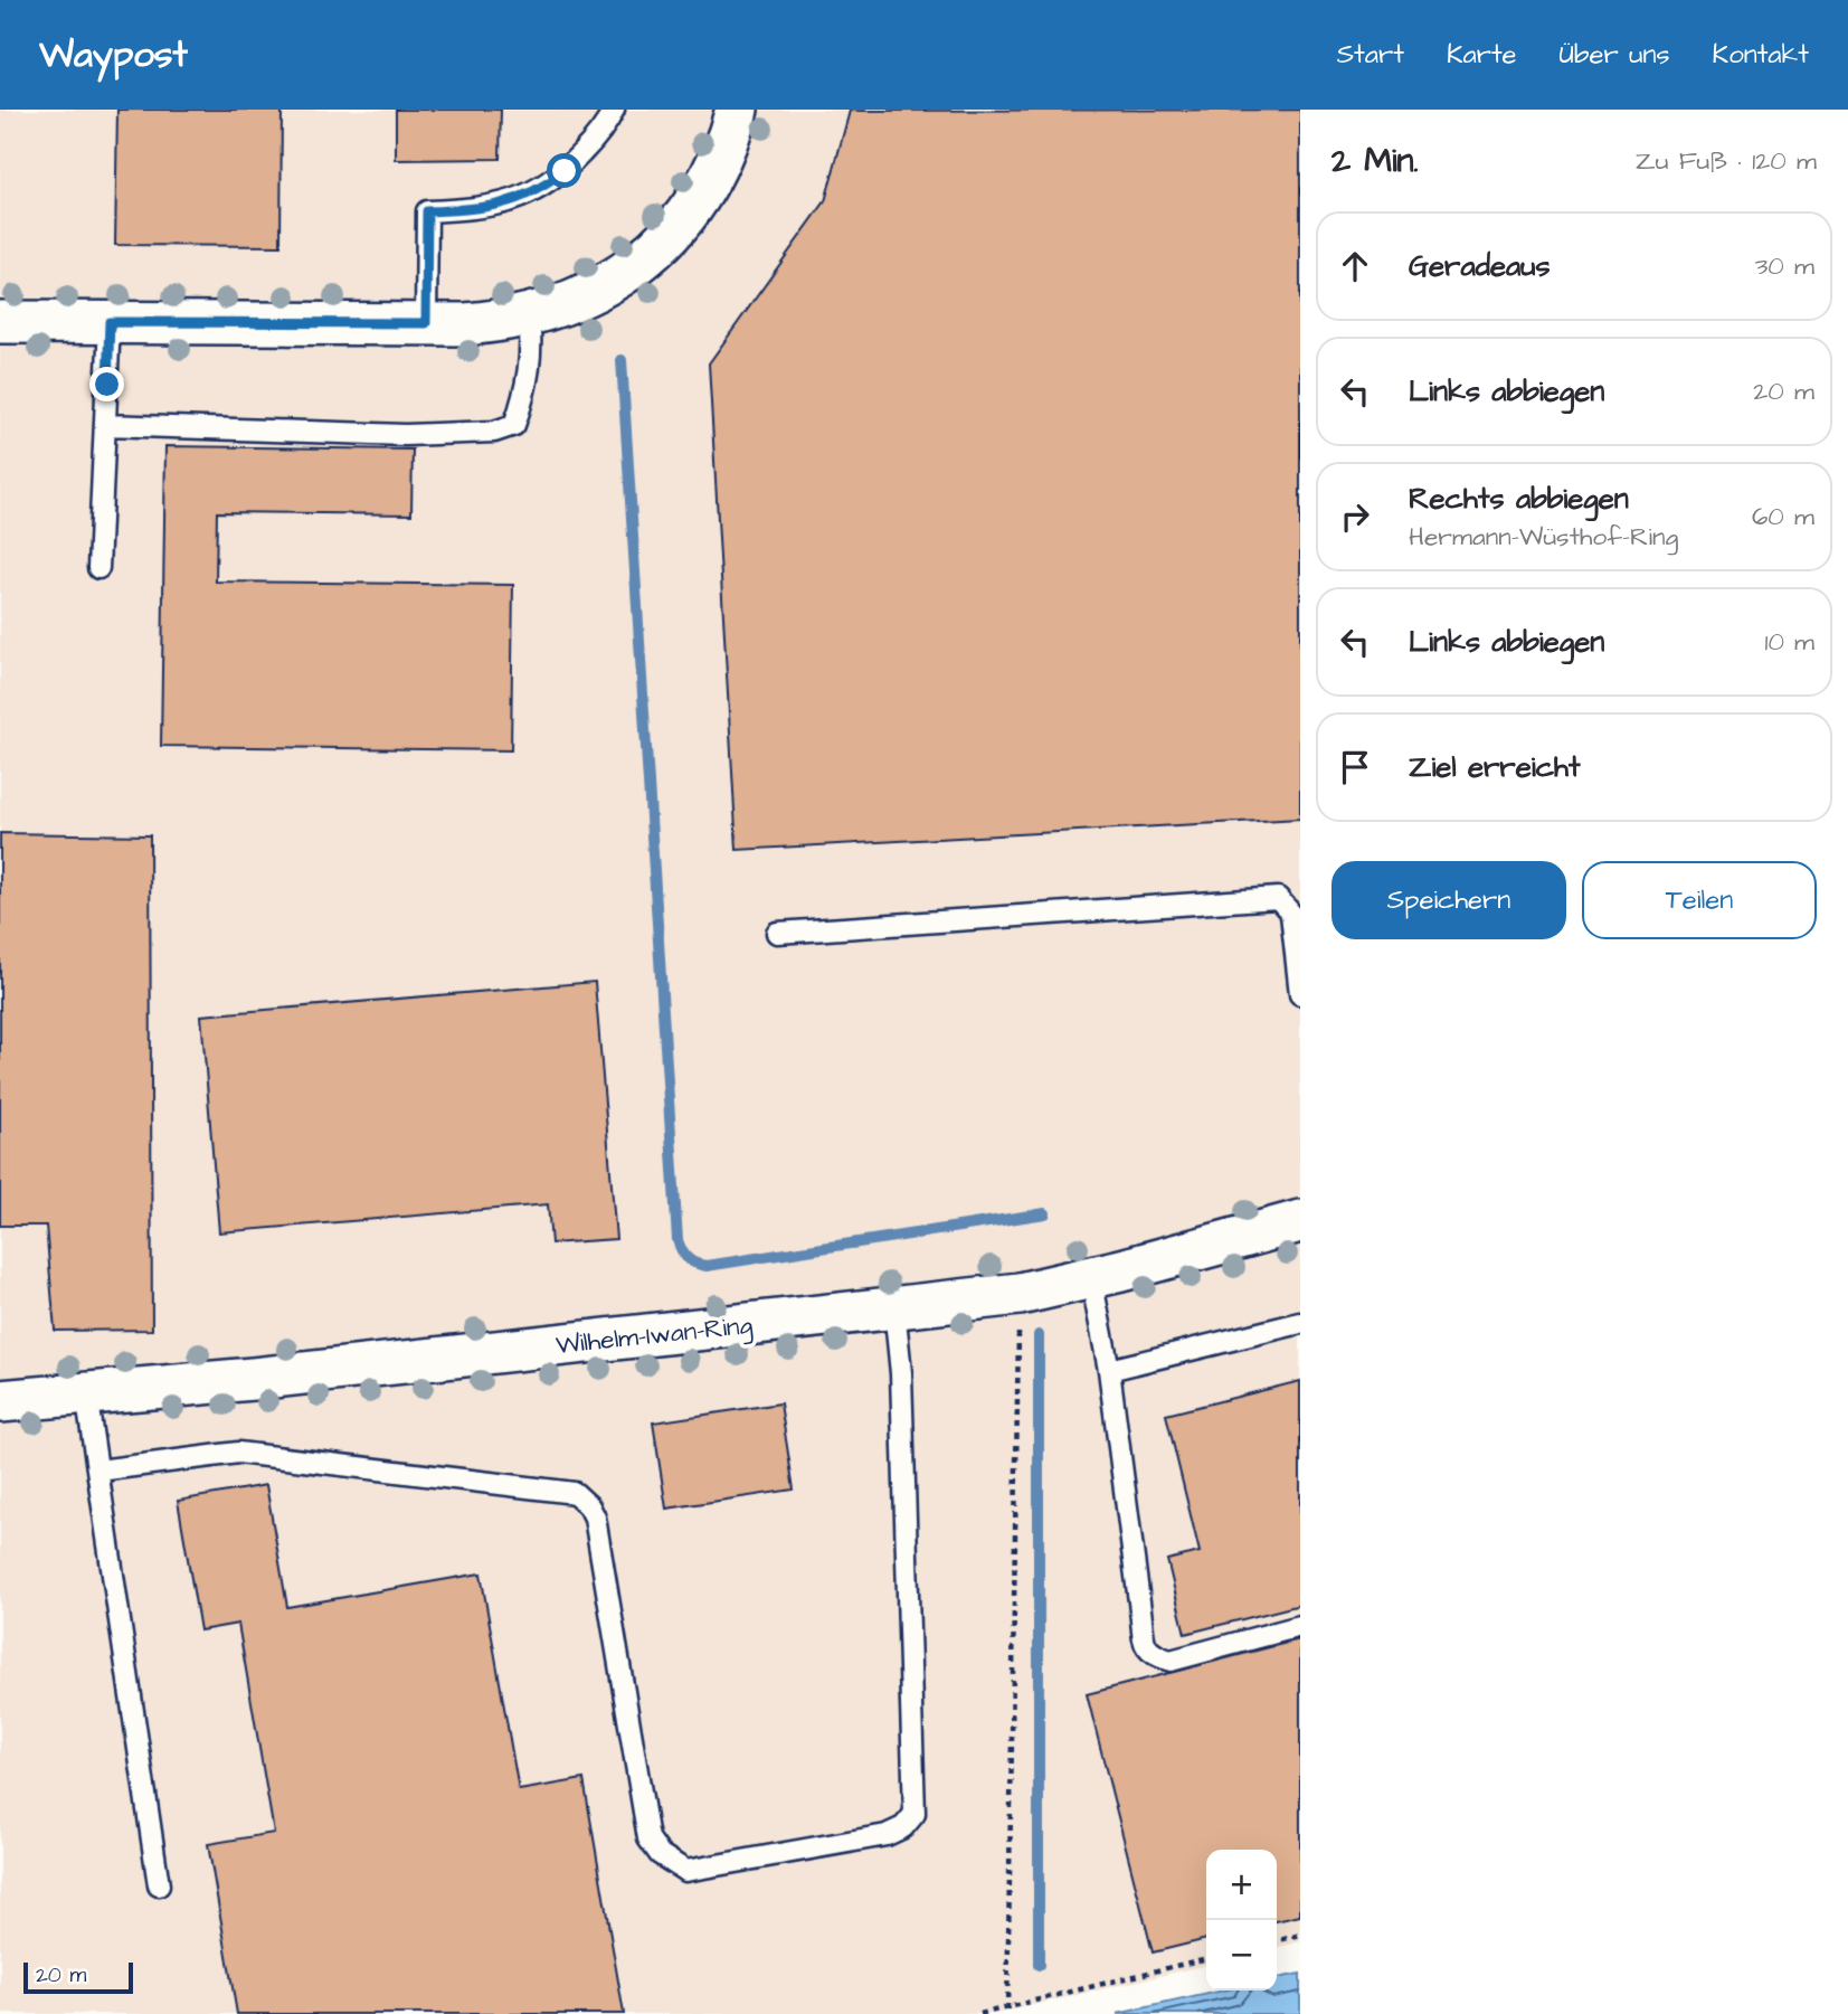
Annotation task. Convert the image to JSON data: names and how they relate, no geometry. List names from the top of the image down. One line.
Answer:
{"streets":{"street":["Wilhelm-Iwan-Ring"]},"scale_bar":"20 m","page":{"header":"Waypost","nav":["Start","Karte","Über uns","Kontakt"],"heading":["2 Min.","Zu Fuß · 120 m"],"list":[["Geradeaus","30 m"],["Links abbiegen","20 m"],["Rechts abbiegen","Hermann-Wüsthof-Ring","60 m"],["Links abbiegen","10 m"],"Ziel erreicht"],"buttons":["Speichern","Teilen"],"map_buttons":["+","−"],"scale":"20 m"}}
